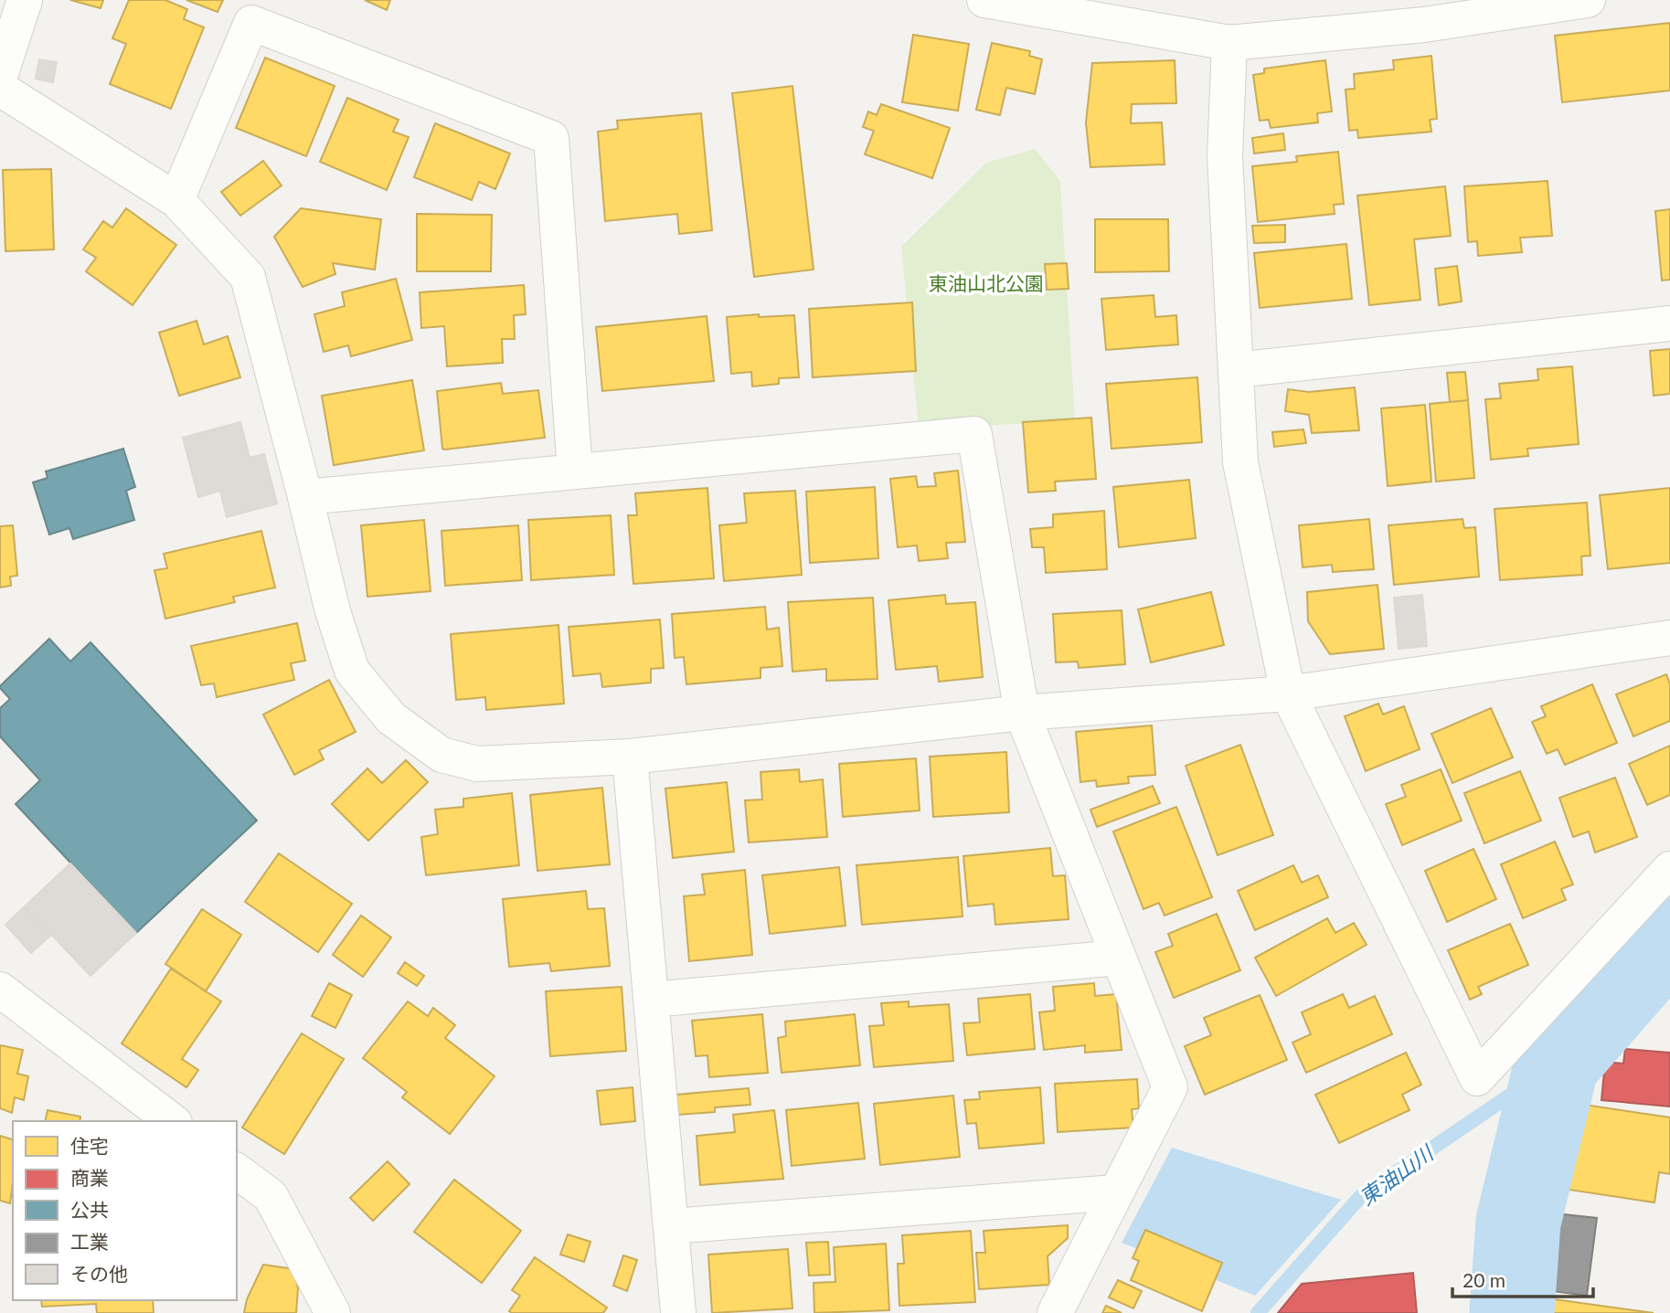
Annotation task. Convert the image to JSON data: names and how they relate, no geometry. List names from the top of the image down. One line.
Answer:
{"water":["東油山川"],"parks":["東油山北公園"],"legend":["住宅","商業","公共","工業","その他"],"scale_bar":"20 m"}
